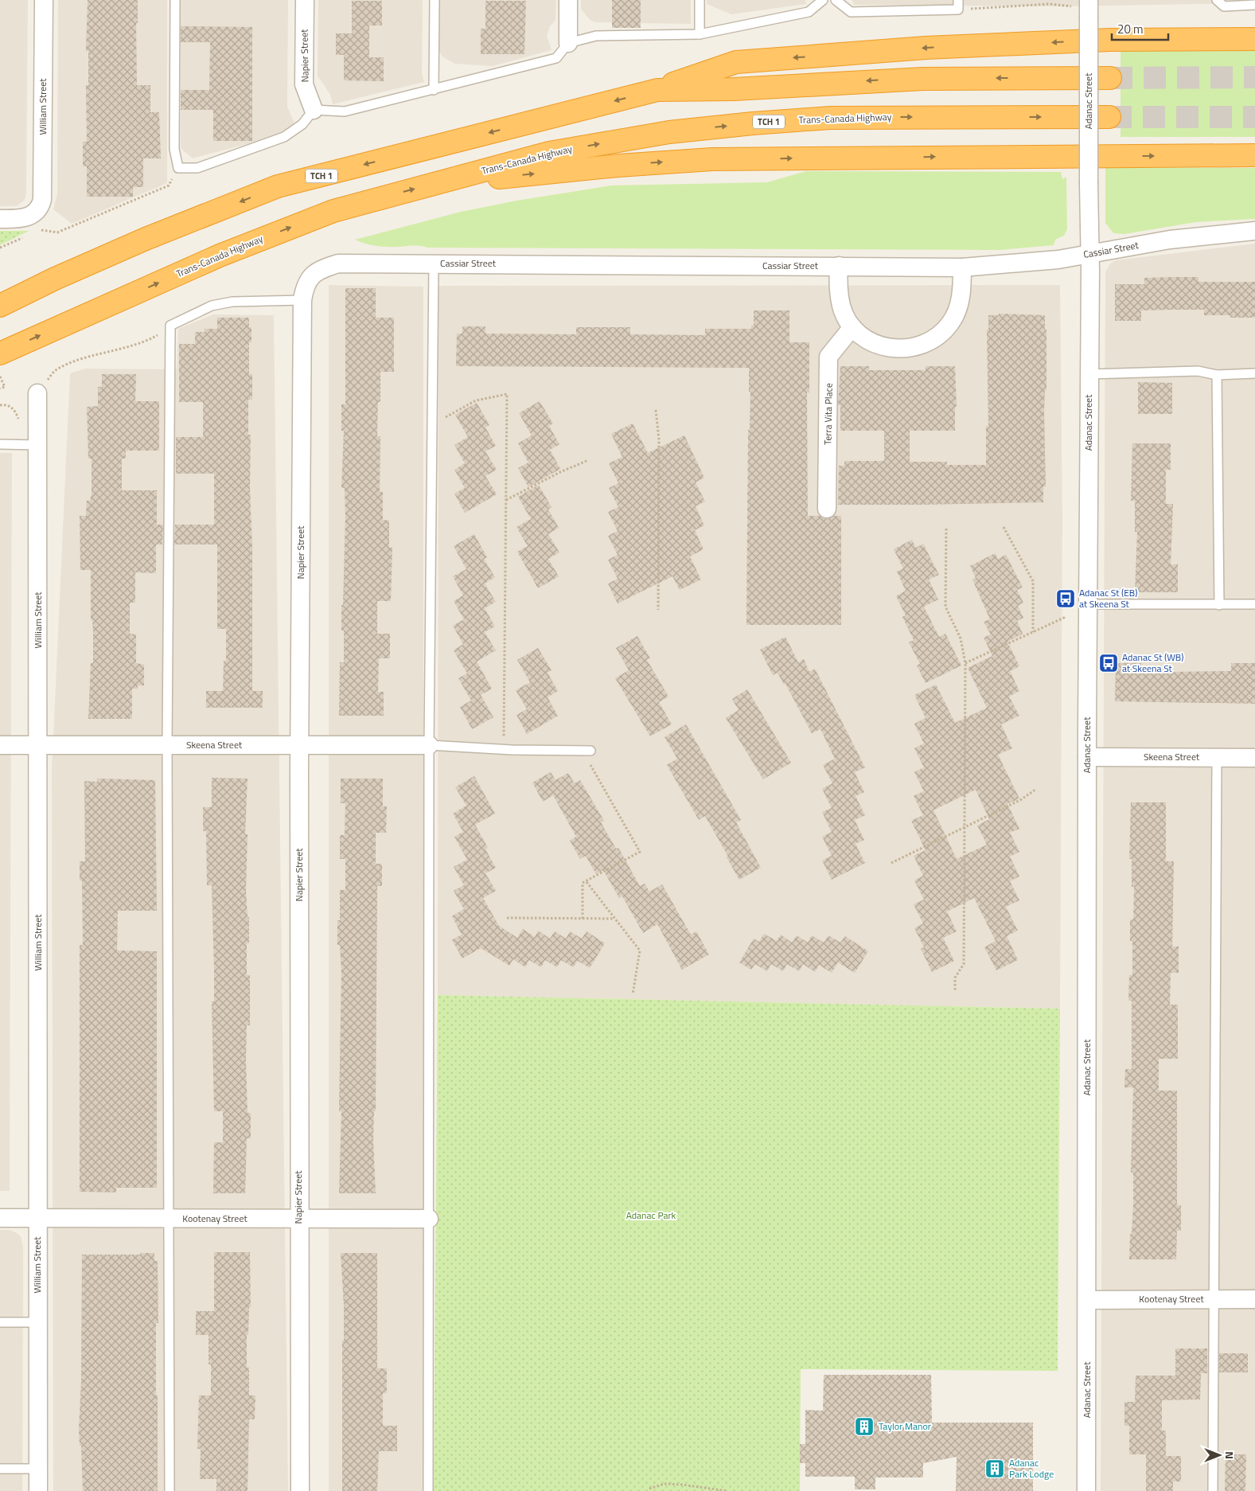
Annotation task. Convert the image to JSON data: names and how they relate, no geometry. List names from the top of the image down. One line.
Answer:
{"streets":{"highway":["Trans-Canada Highway","TCH 1"],"street":["Napier Street","Adanac Street","William Street","Cassiar Street","Terra Vita Place","Skeena Street","Kootenay Street"]},"crossings":[["Napier Street","Cassiar Street"],["Napier Street","Skeena Street"],["Napier Street","Kootenay Street"],["Adanac Street","Cassiar Street"],["Adanac Street","Skeena Street"],["Adanac Street","Kootenay Street"],["William Street","Skeena Street"],["William Street","Kootenay Street"]],"parks":["Adanac Park"],"places":{"bus stop":["Adanac St (EB) at Skeena St","Adanac St (WB) at Skeena St"],"building":["Taylor Manor","Adanac Park Lodge"]},"scale_bar":"20 m","north":"right"}
